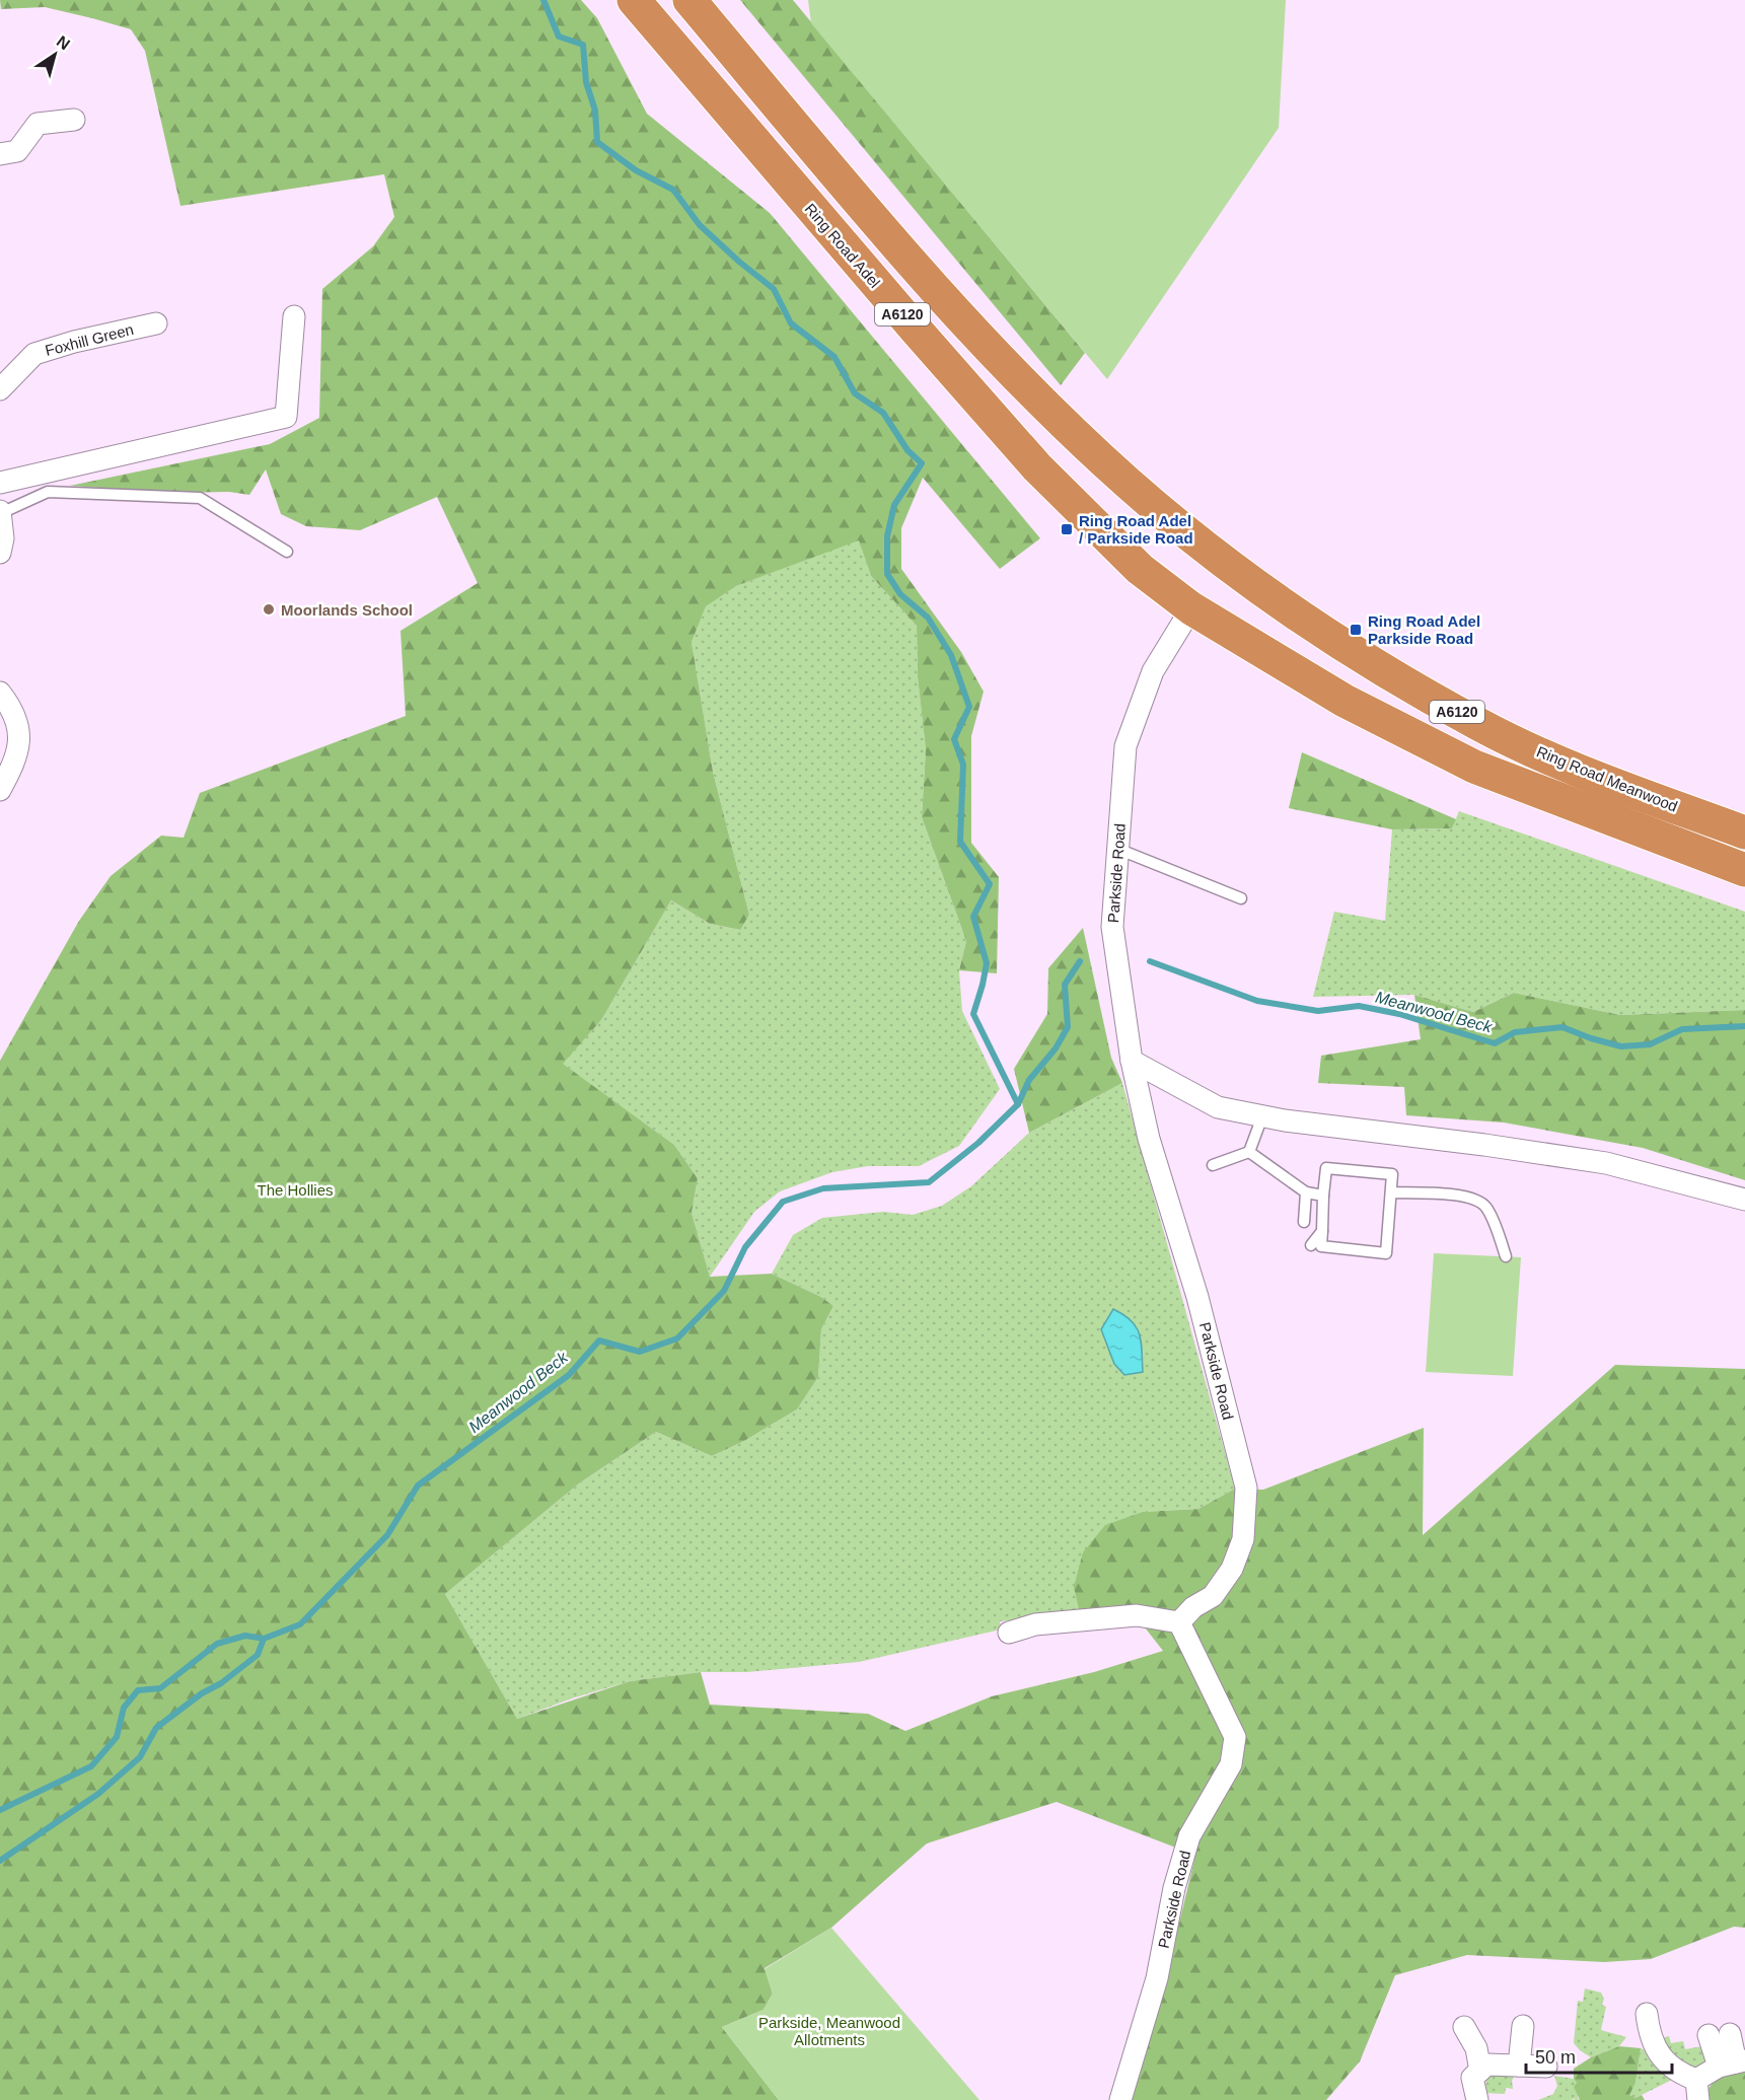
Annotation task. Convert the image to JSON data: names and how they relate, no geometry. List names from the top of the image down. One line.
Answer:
{"streets":{"highway":["Ring Road Adel","A6120","Ring Road Meanwood"],"street":["Foxhill Green","Parkside Road"]},"crossings":[["Ring Road Adel","A6120"],["Ring Road Adel","Parkside Road"],["A6120","Parkside Road"]],"water":["Meanwood Beck"],"parks":["The Hollies","Parkside, Meanwood Allotments"],"places":{"transit":["Ring Road Adel / Parkside Road","Ring Road Adel Parkside Road"],"other":["Moorlands School"]},"scale_bar":"50 m","north":"top right"}
